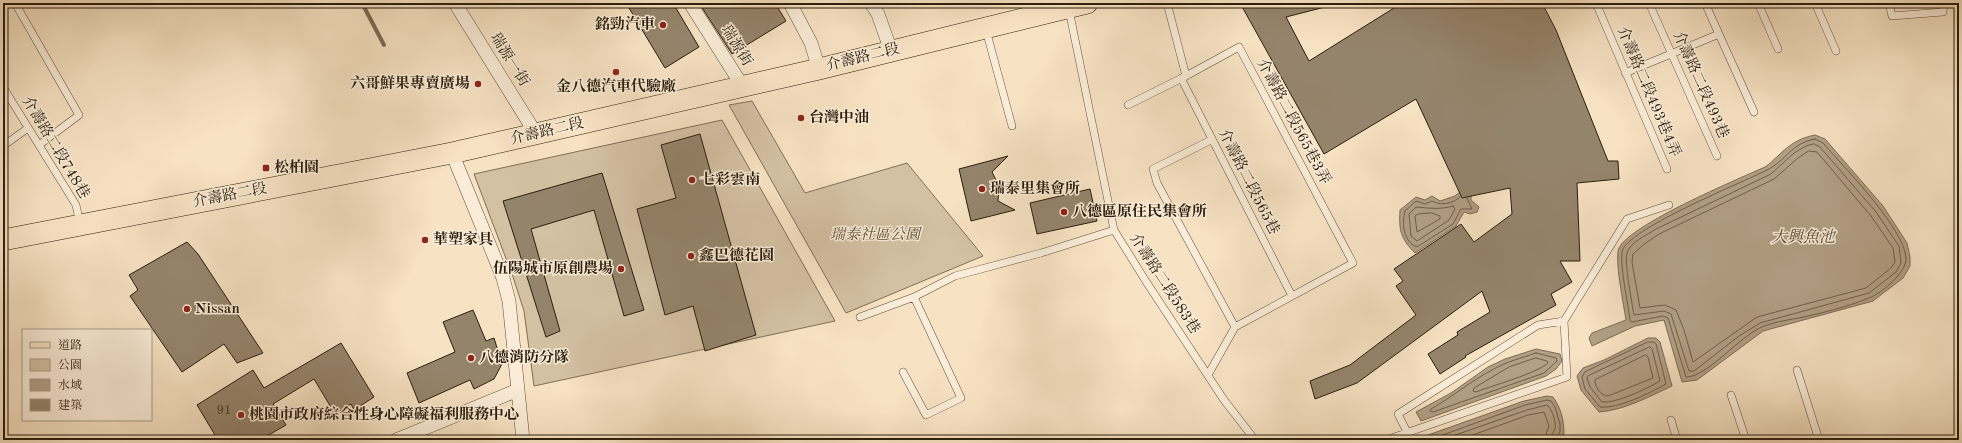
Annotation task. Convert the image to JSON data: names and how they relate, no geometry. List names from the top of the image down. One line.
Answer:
{"streets":{"main road":["介壽路二段"],"street":["瑞源街","瑞源一街"],"lane":["介壽路二段493巷","介壽路二段493巷4弄","介壽路二段565巷3弄","介壽路二段748巷","介壽路二段565巷","介壽路二段583巷"]},"crossings":[["瑞源街","介壽路二段"],["介壽路二段","瑞源一街"],["介壽路二段","介壽路二段748巷"],["介壽路二段","介壽路二段583巷"],["介壽路二段565巷3弄","介壽路二段565巷"]],"water":["大興魚池"],"parks":["瑞泰社區公園"],"places":{"other":["銘勁汽車","金八德汽車代驗廠","六哥鮮果專賣廣場","台灣中油","七彩雲南","瑞泰里集會所","八德區原住民集會所","華塑家具","鑫巴德花園","伍陽城市原創農場","Nissan","八德消防分隊","桃園市政府綜合性身心障礙福利服務中心"],"transit":["松柏園"]},"house_numbers":["91"],"legend":["道路","公園","水域","建築"]}
